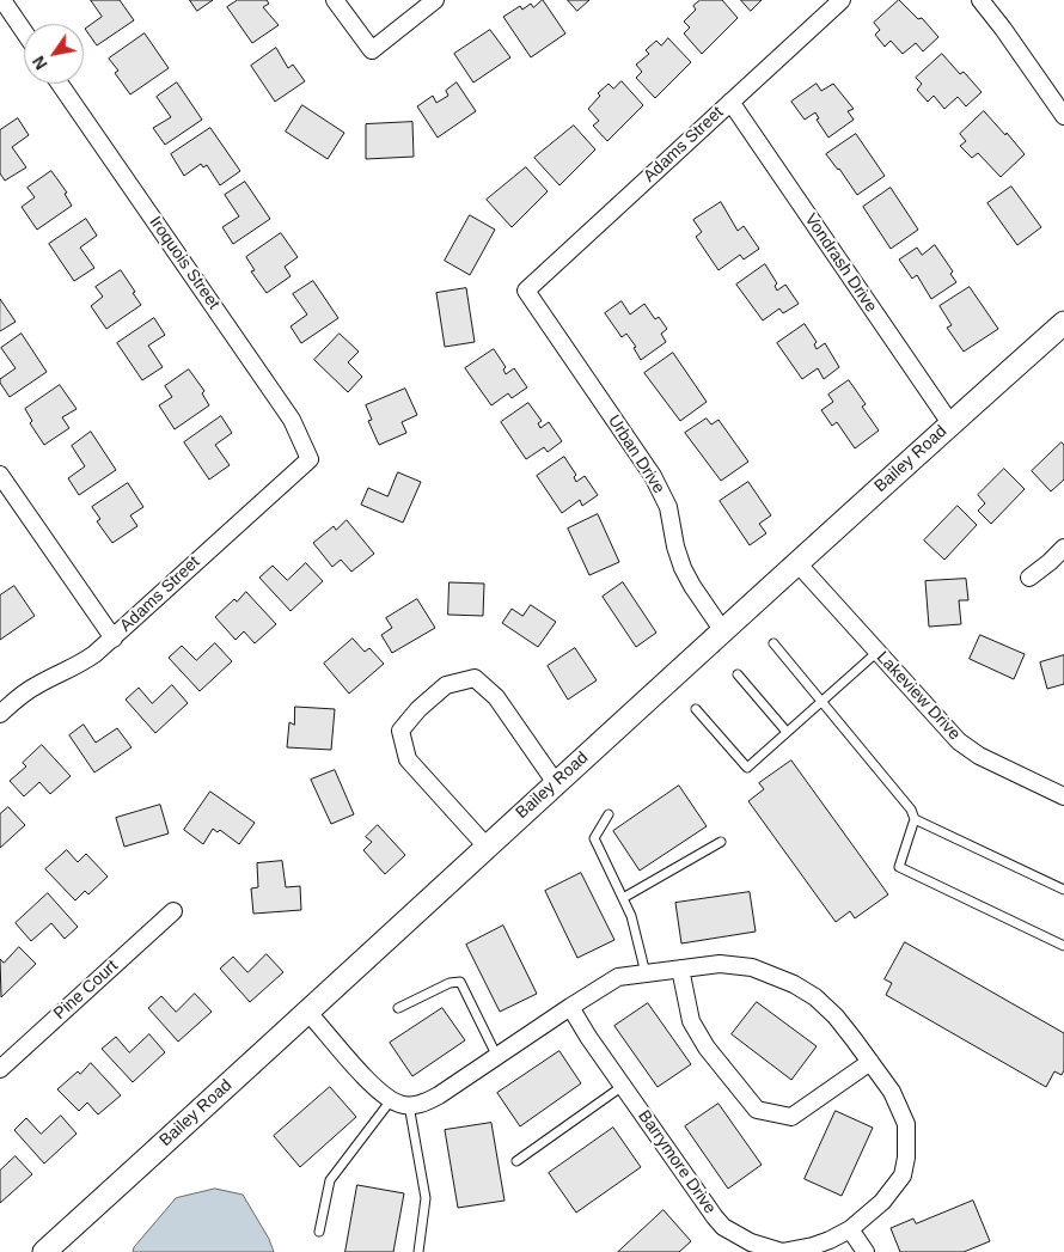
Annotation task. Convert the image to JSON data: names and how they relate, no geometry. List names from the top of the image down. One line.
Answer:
{"streets":{"street":["Adams Street","Iroquois Street","Vondrash Drive","Urban Drive","Bailey Road","Lakeview Drive","Pine Court","Barrymore Drive"]},"crossings":[["Adams Street","Iroquois Street"],["Adams Street","Vondrash Drive"],["Adams Street","Urban Drive"],["Vondrash Drive","Bailey Road"],["Urban Drive","Bailey Road"],["Bailey Road","Lakeview Drive"]],"north":"bottom left"}
